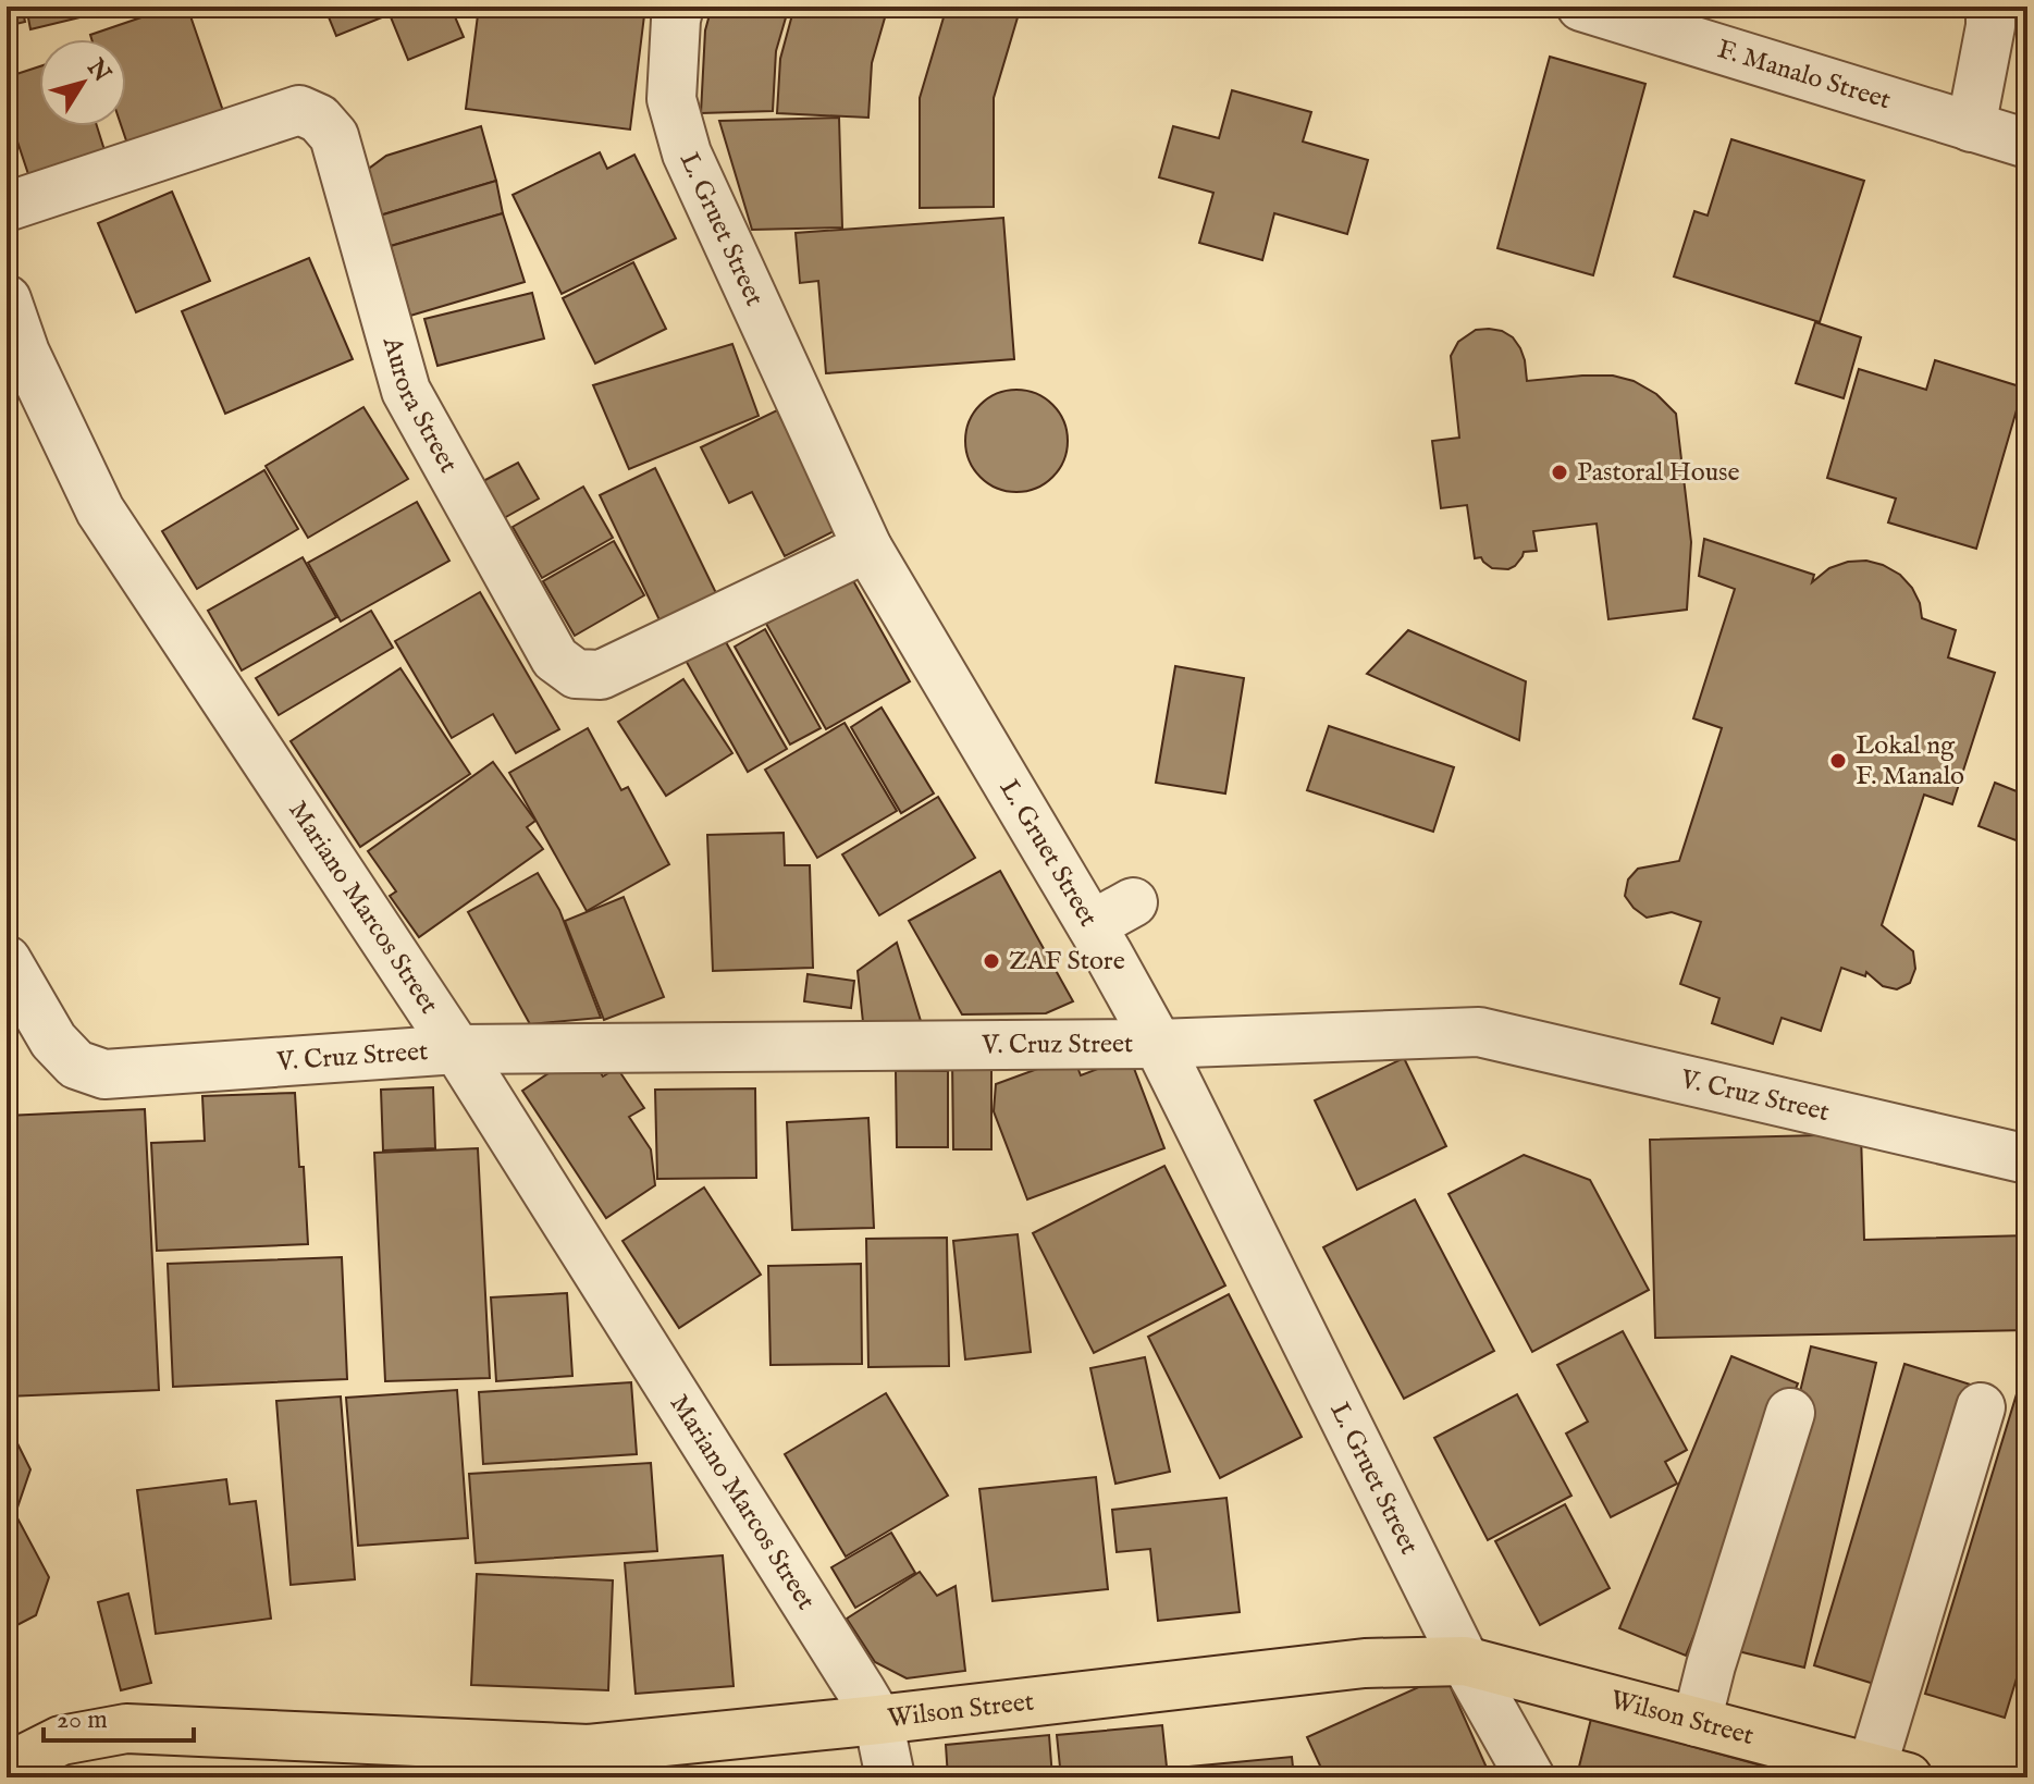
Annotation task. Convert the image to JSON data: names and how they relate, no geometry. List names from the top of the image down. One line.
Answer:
{"streets":{"main road":["Wilson Street"],"street":["F. Manalo Street","L. Gruet Street","Aurora Street","Mariano Marcos Street","V. Cruz Street"]},"crossings":[["L. Gruet Street","Aurora Street"],["L. Gruet Street","V. Cruz Street"],["L. Gruet Street","Wilson Street"],["Mariano Marcos Street","V. Cruz Street"],["Mariano Marcos Street","Wilson Street"]],"places":["Pastoral House","Lokal ng F. Manalo","ZAF Store"],"scale_bar":"20 m","north":"top right"}
